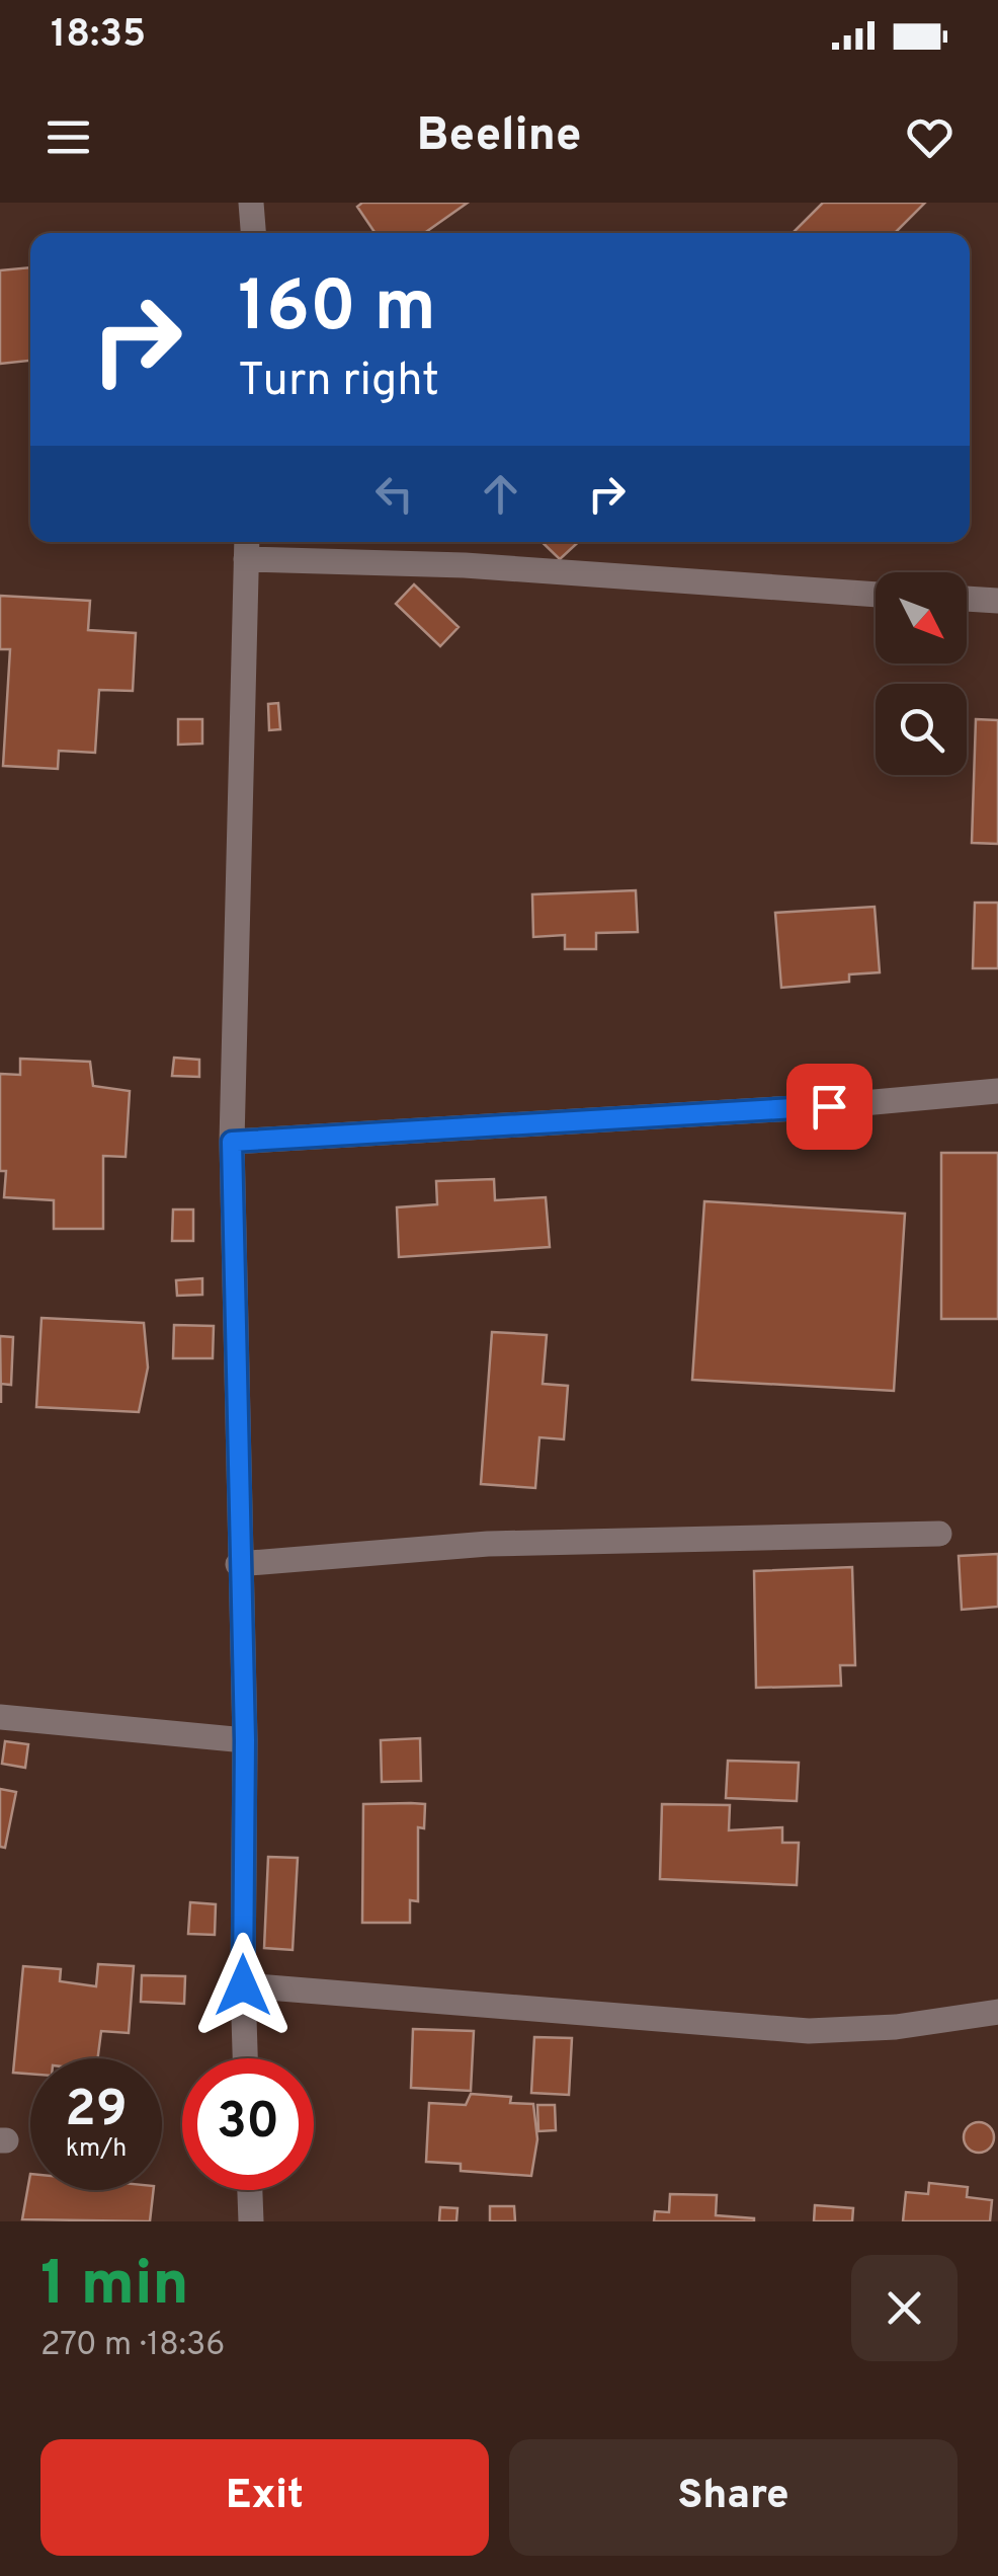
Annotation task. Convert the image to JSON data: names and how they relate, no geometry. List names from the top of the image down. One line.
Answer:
{"north":"bottom right","page":{"status":"18:35","header":"Beeline","turn":["160 m","Turn right"],"speed":"29 km/h","limit":"30","heading":["1 min","270 m · 18:36"],"buttons":["Exit","Share"]}}
